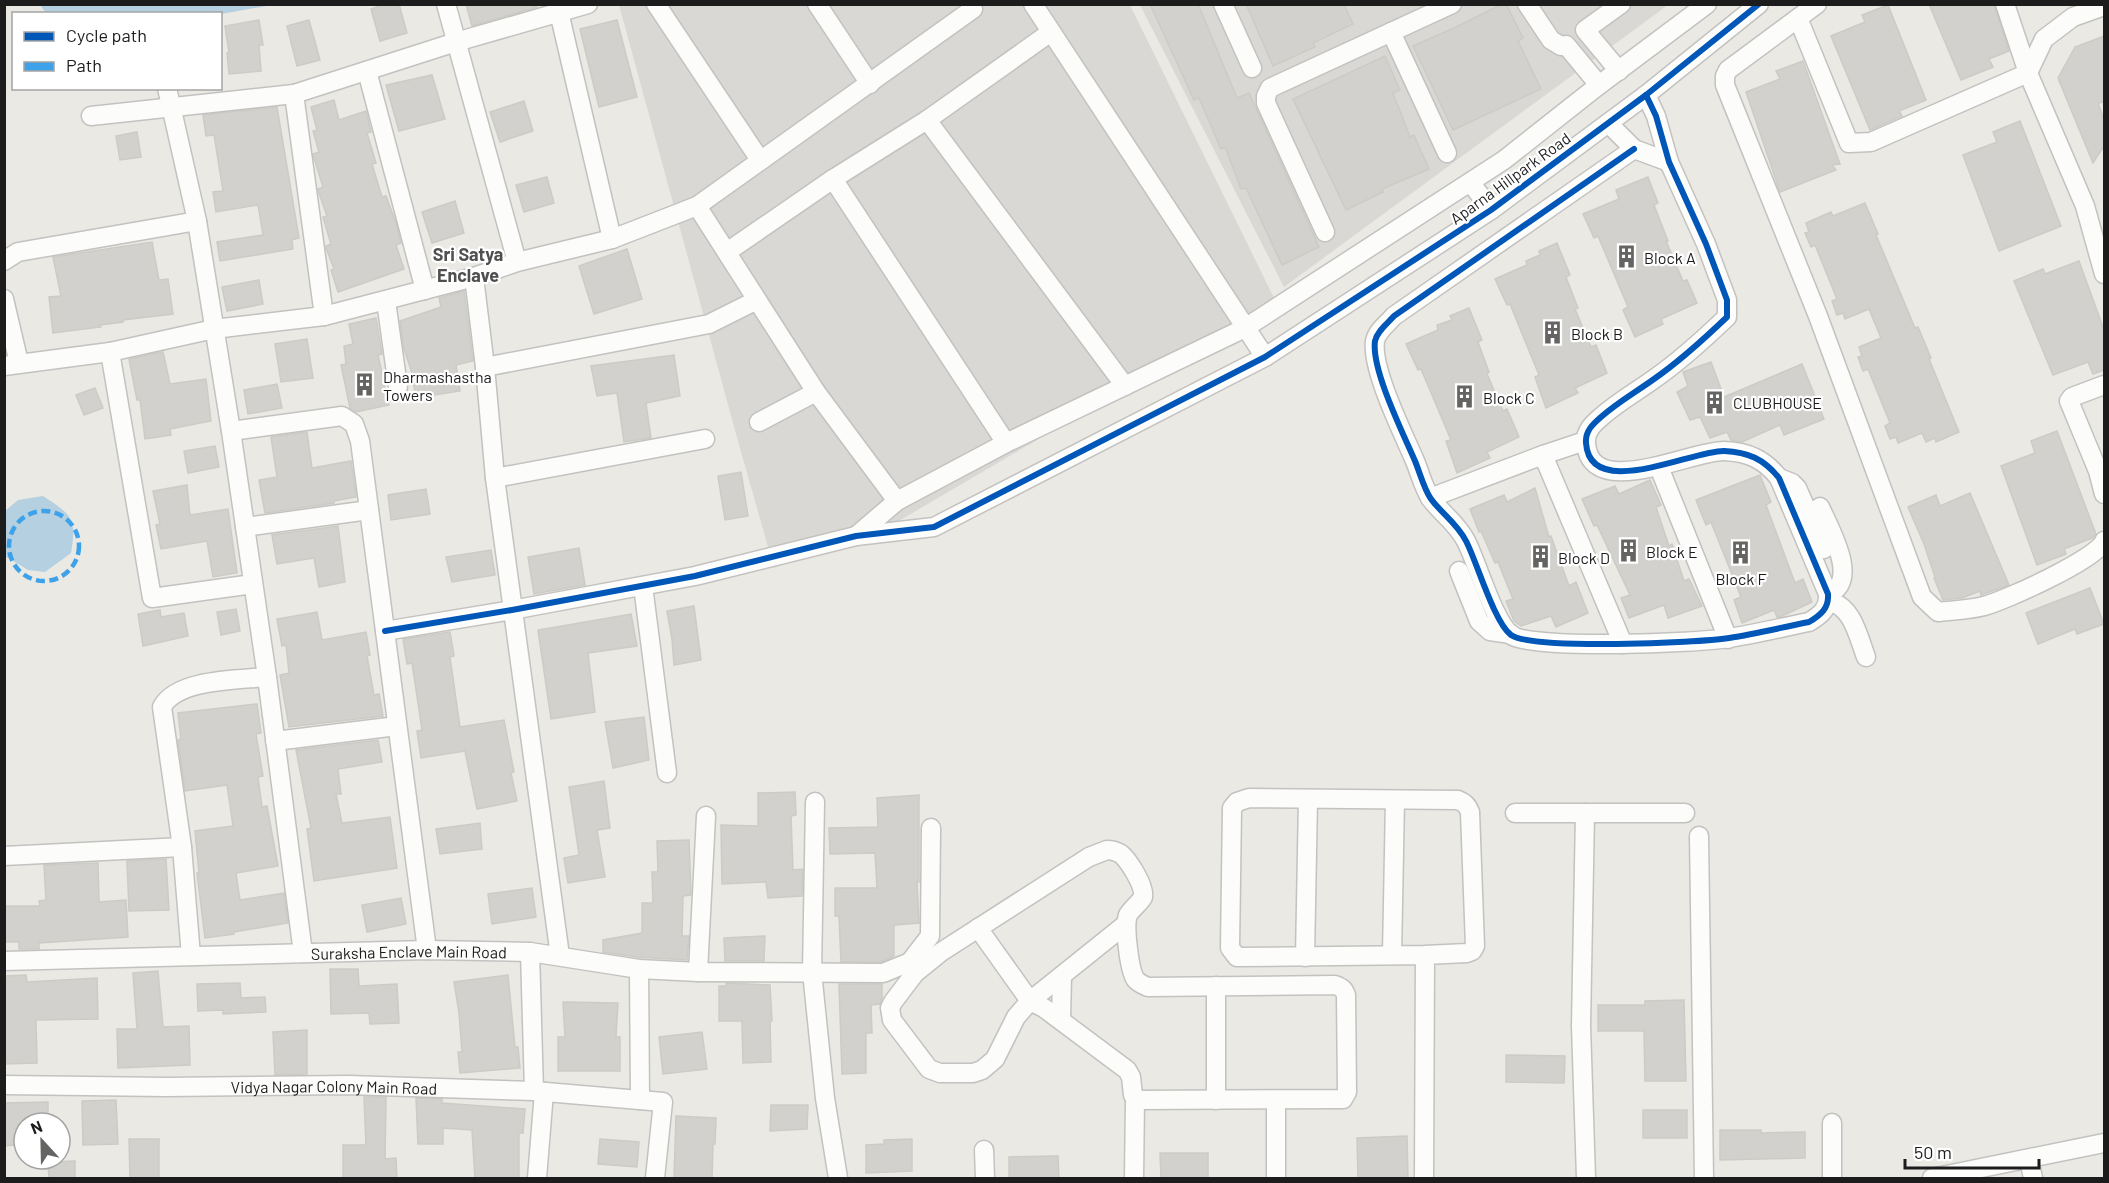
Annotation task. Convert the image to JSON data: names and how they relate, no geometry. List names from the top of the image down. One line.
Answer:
{"streets":{"street":["Aparna Hillpark Road","Suraksha Enclave Main Road","Vidya Nagar Colony Main Road"]},"districts":["Sri Satya Enclave"],"places":{"building":["Block A","Block B","Dharmashastha Towers","Block C","CLUBHOUSE","Block E","Block F","Block D"]},"legend":["Cycle path","Path"],"scale_bar":"50 m","north":"top"}
